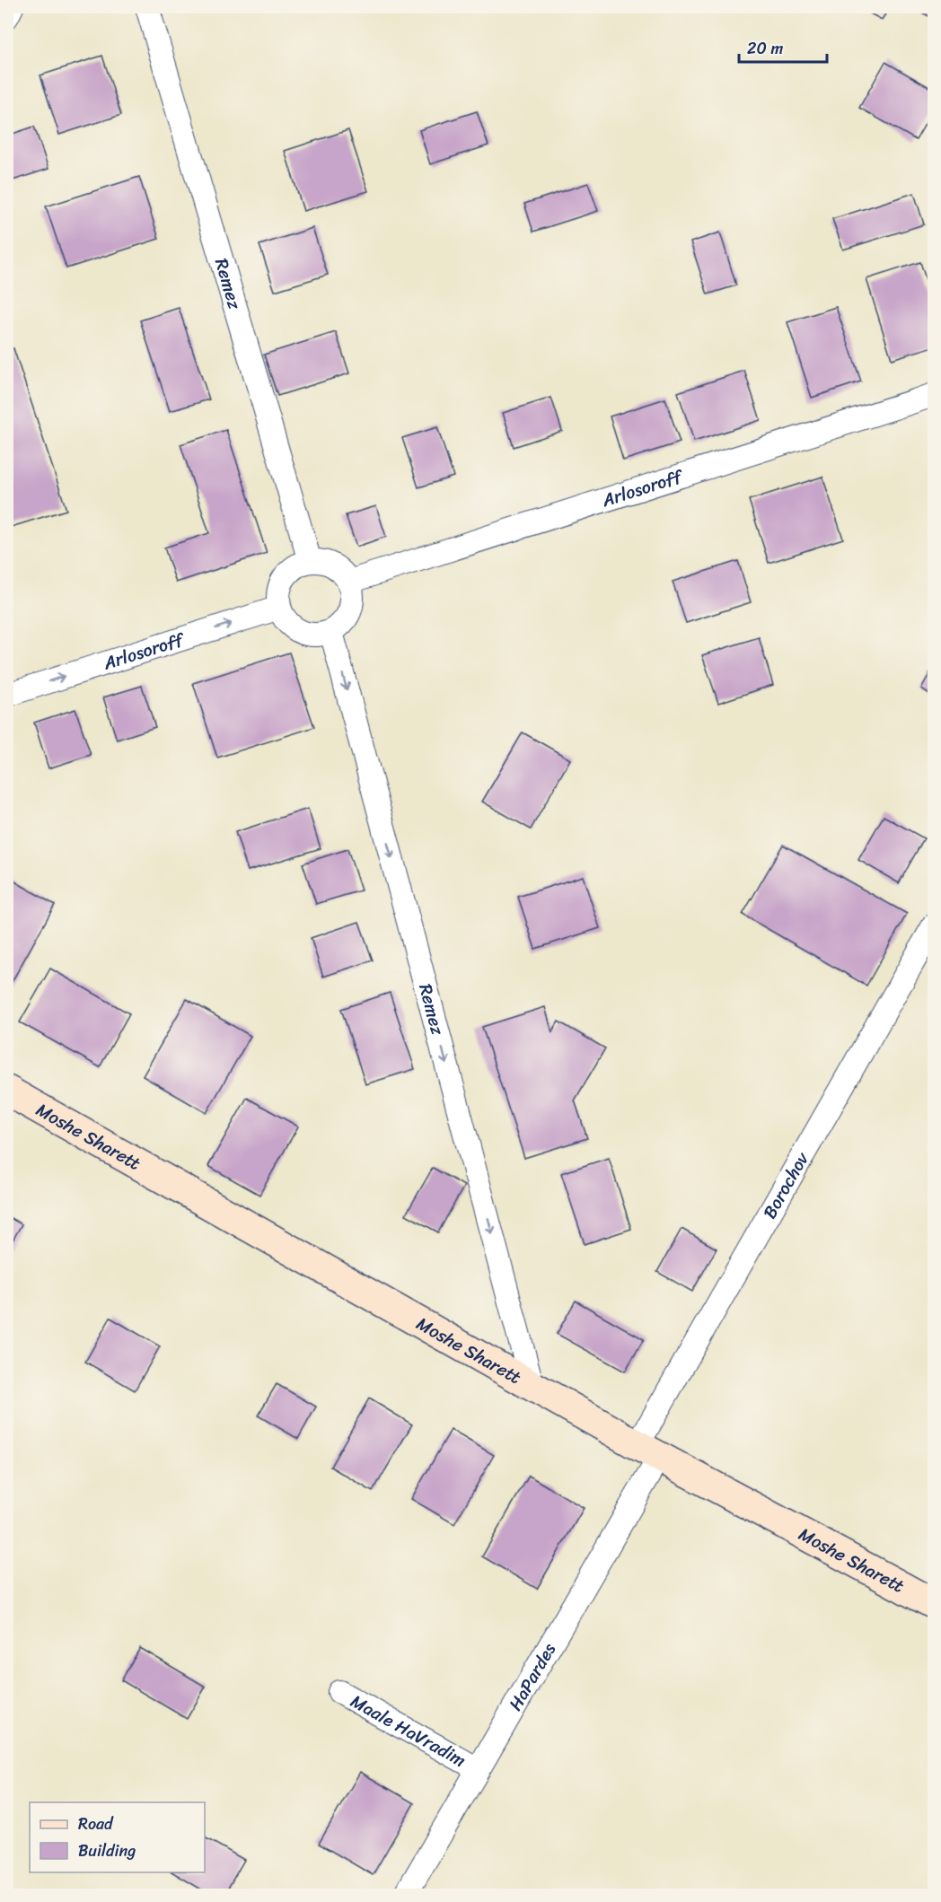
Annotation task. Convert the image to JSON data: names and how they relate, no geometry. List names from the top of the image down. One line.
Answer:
{"streets":{"street":["Remez","Arlosoroff","Moshe Sharett","Borochov","HaPardes","Maale HaVradim"]},"crossings":[["Remez","Arlosoroff"],["Remez","Moshe Sharett"],["Moshe Sharett","Borochov"],["Moshe Sharett","HaPardes"],["Borochov","HaPardes"],["HaPardes","Maale HaVradim"]],"one_way":["Remez"],"legend":["Road","Building"],"scale_bar":"20 m"}
